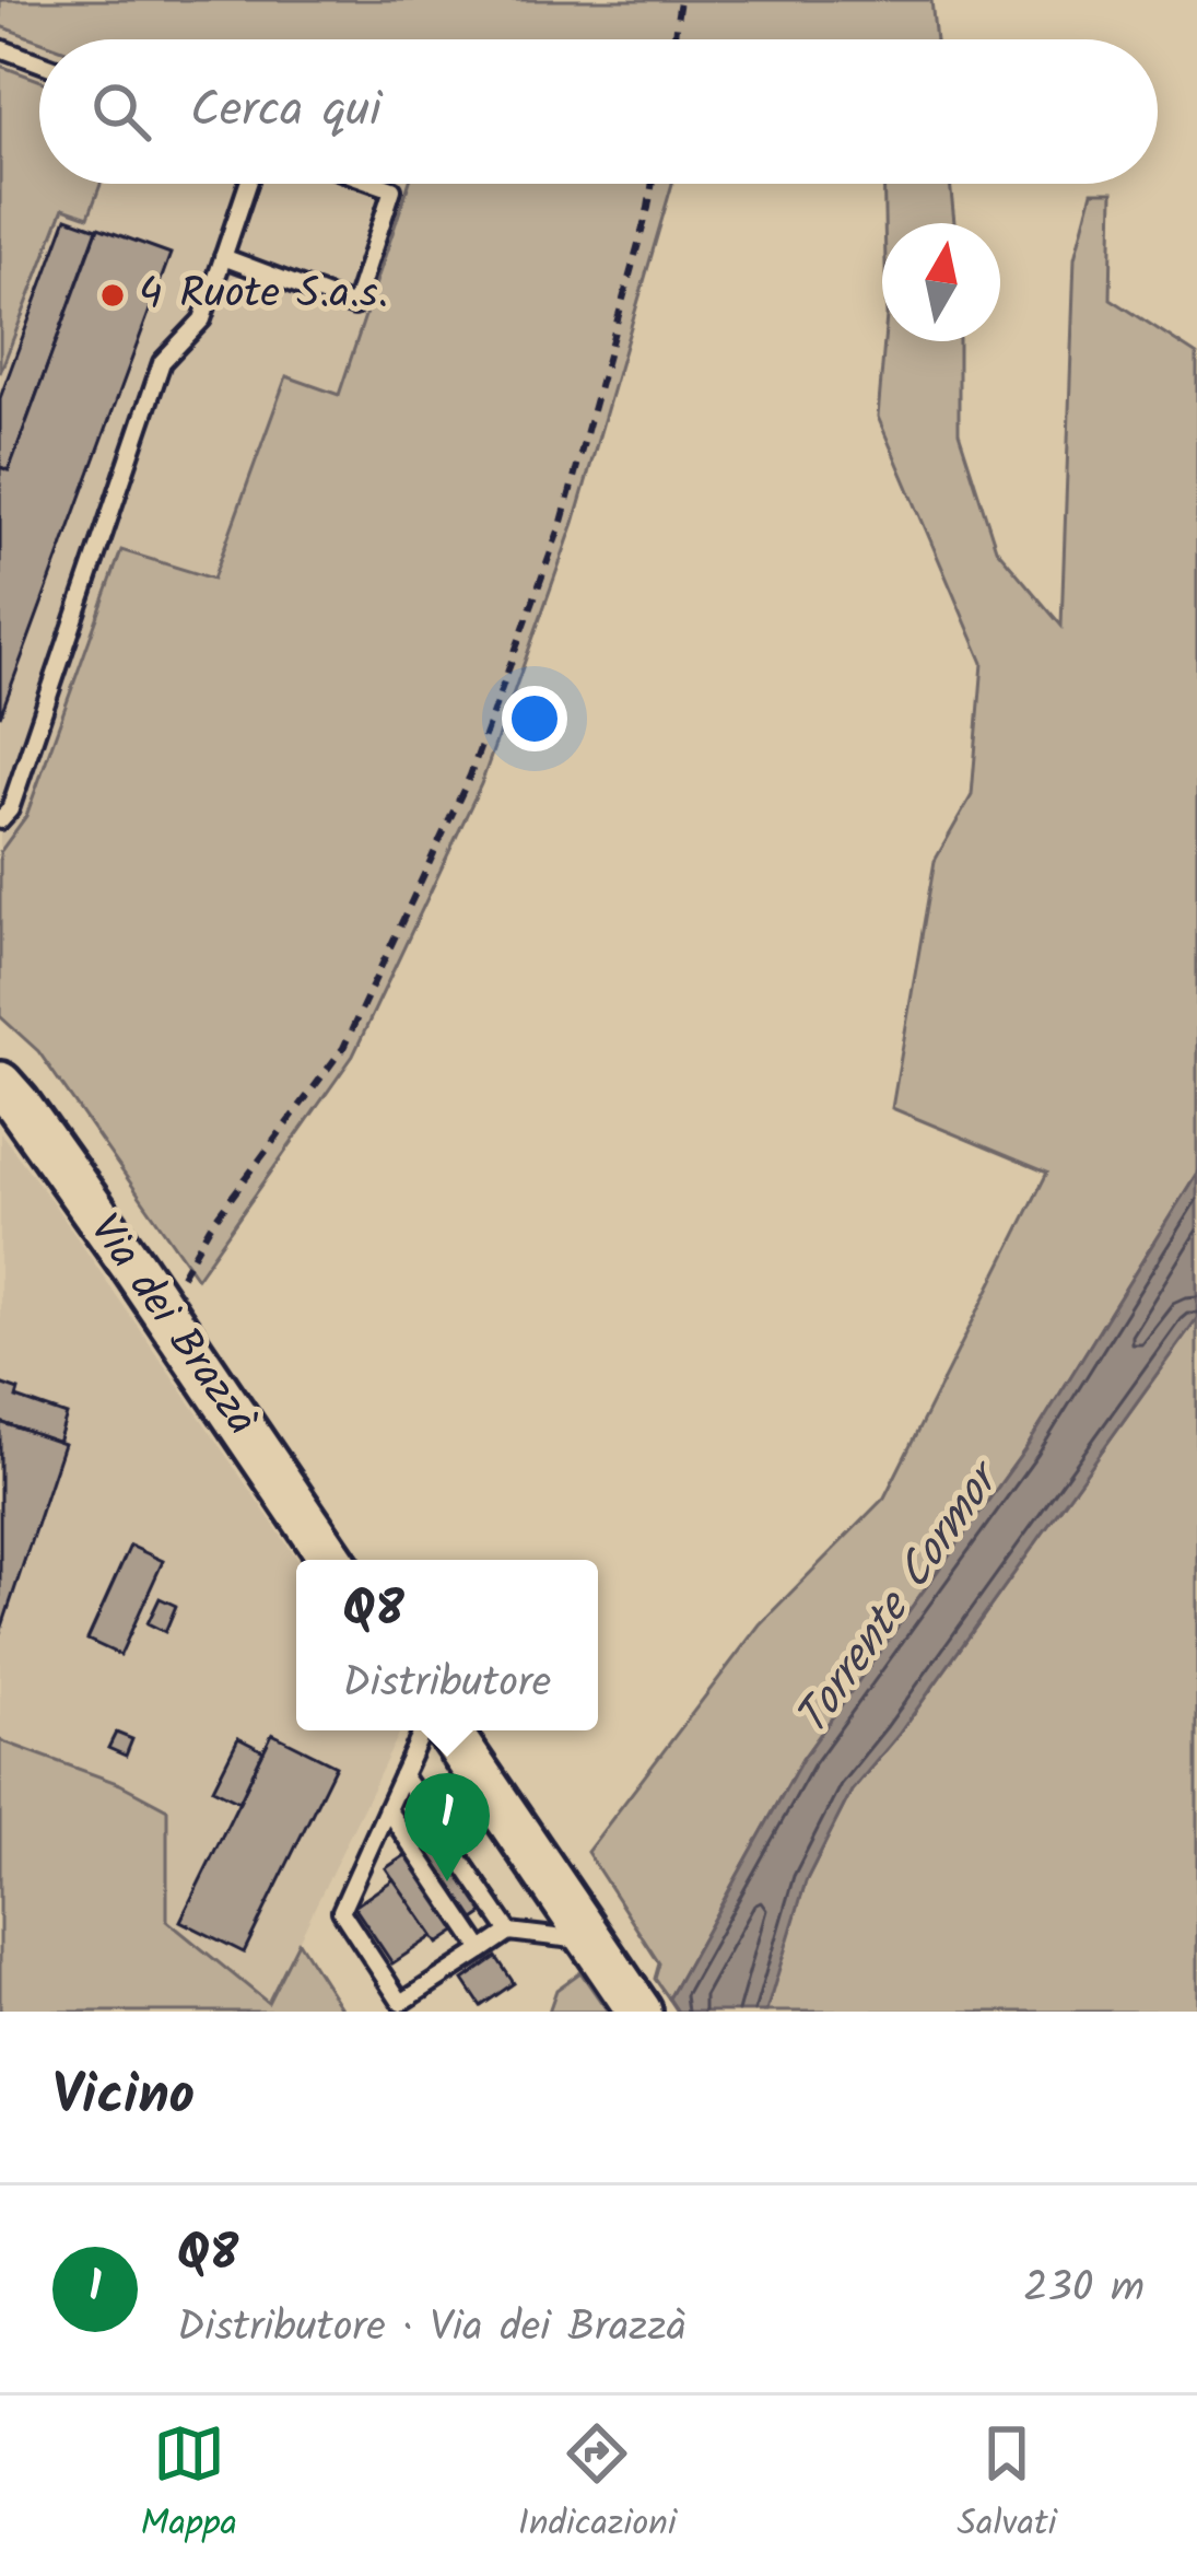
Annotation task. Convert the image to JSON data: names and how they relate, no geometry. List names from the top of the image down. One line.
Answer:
{"streets":{"main road":["Via dei Brazzà"]},"water":["Torrente Cormor"],"places":["4 Ruote S.a.s."],"north":"top","page":{"search":"Cerca qui","popup":["Q8","Distributore"],"pins":"1","heading":"Vicino","list":[{"mark":"1","name":"Q8","note":"Distributore · Via dei Brazzà","value":"230 m"}],"nav":["Mappa","Indicazioni","Salvati"]}}
